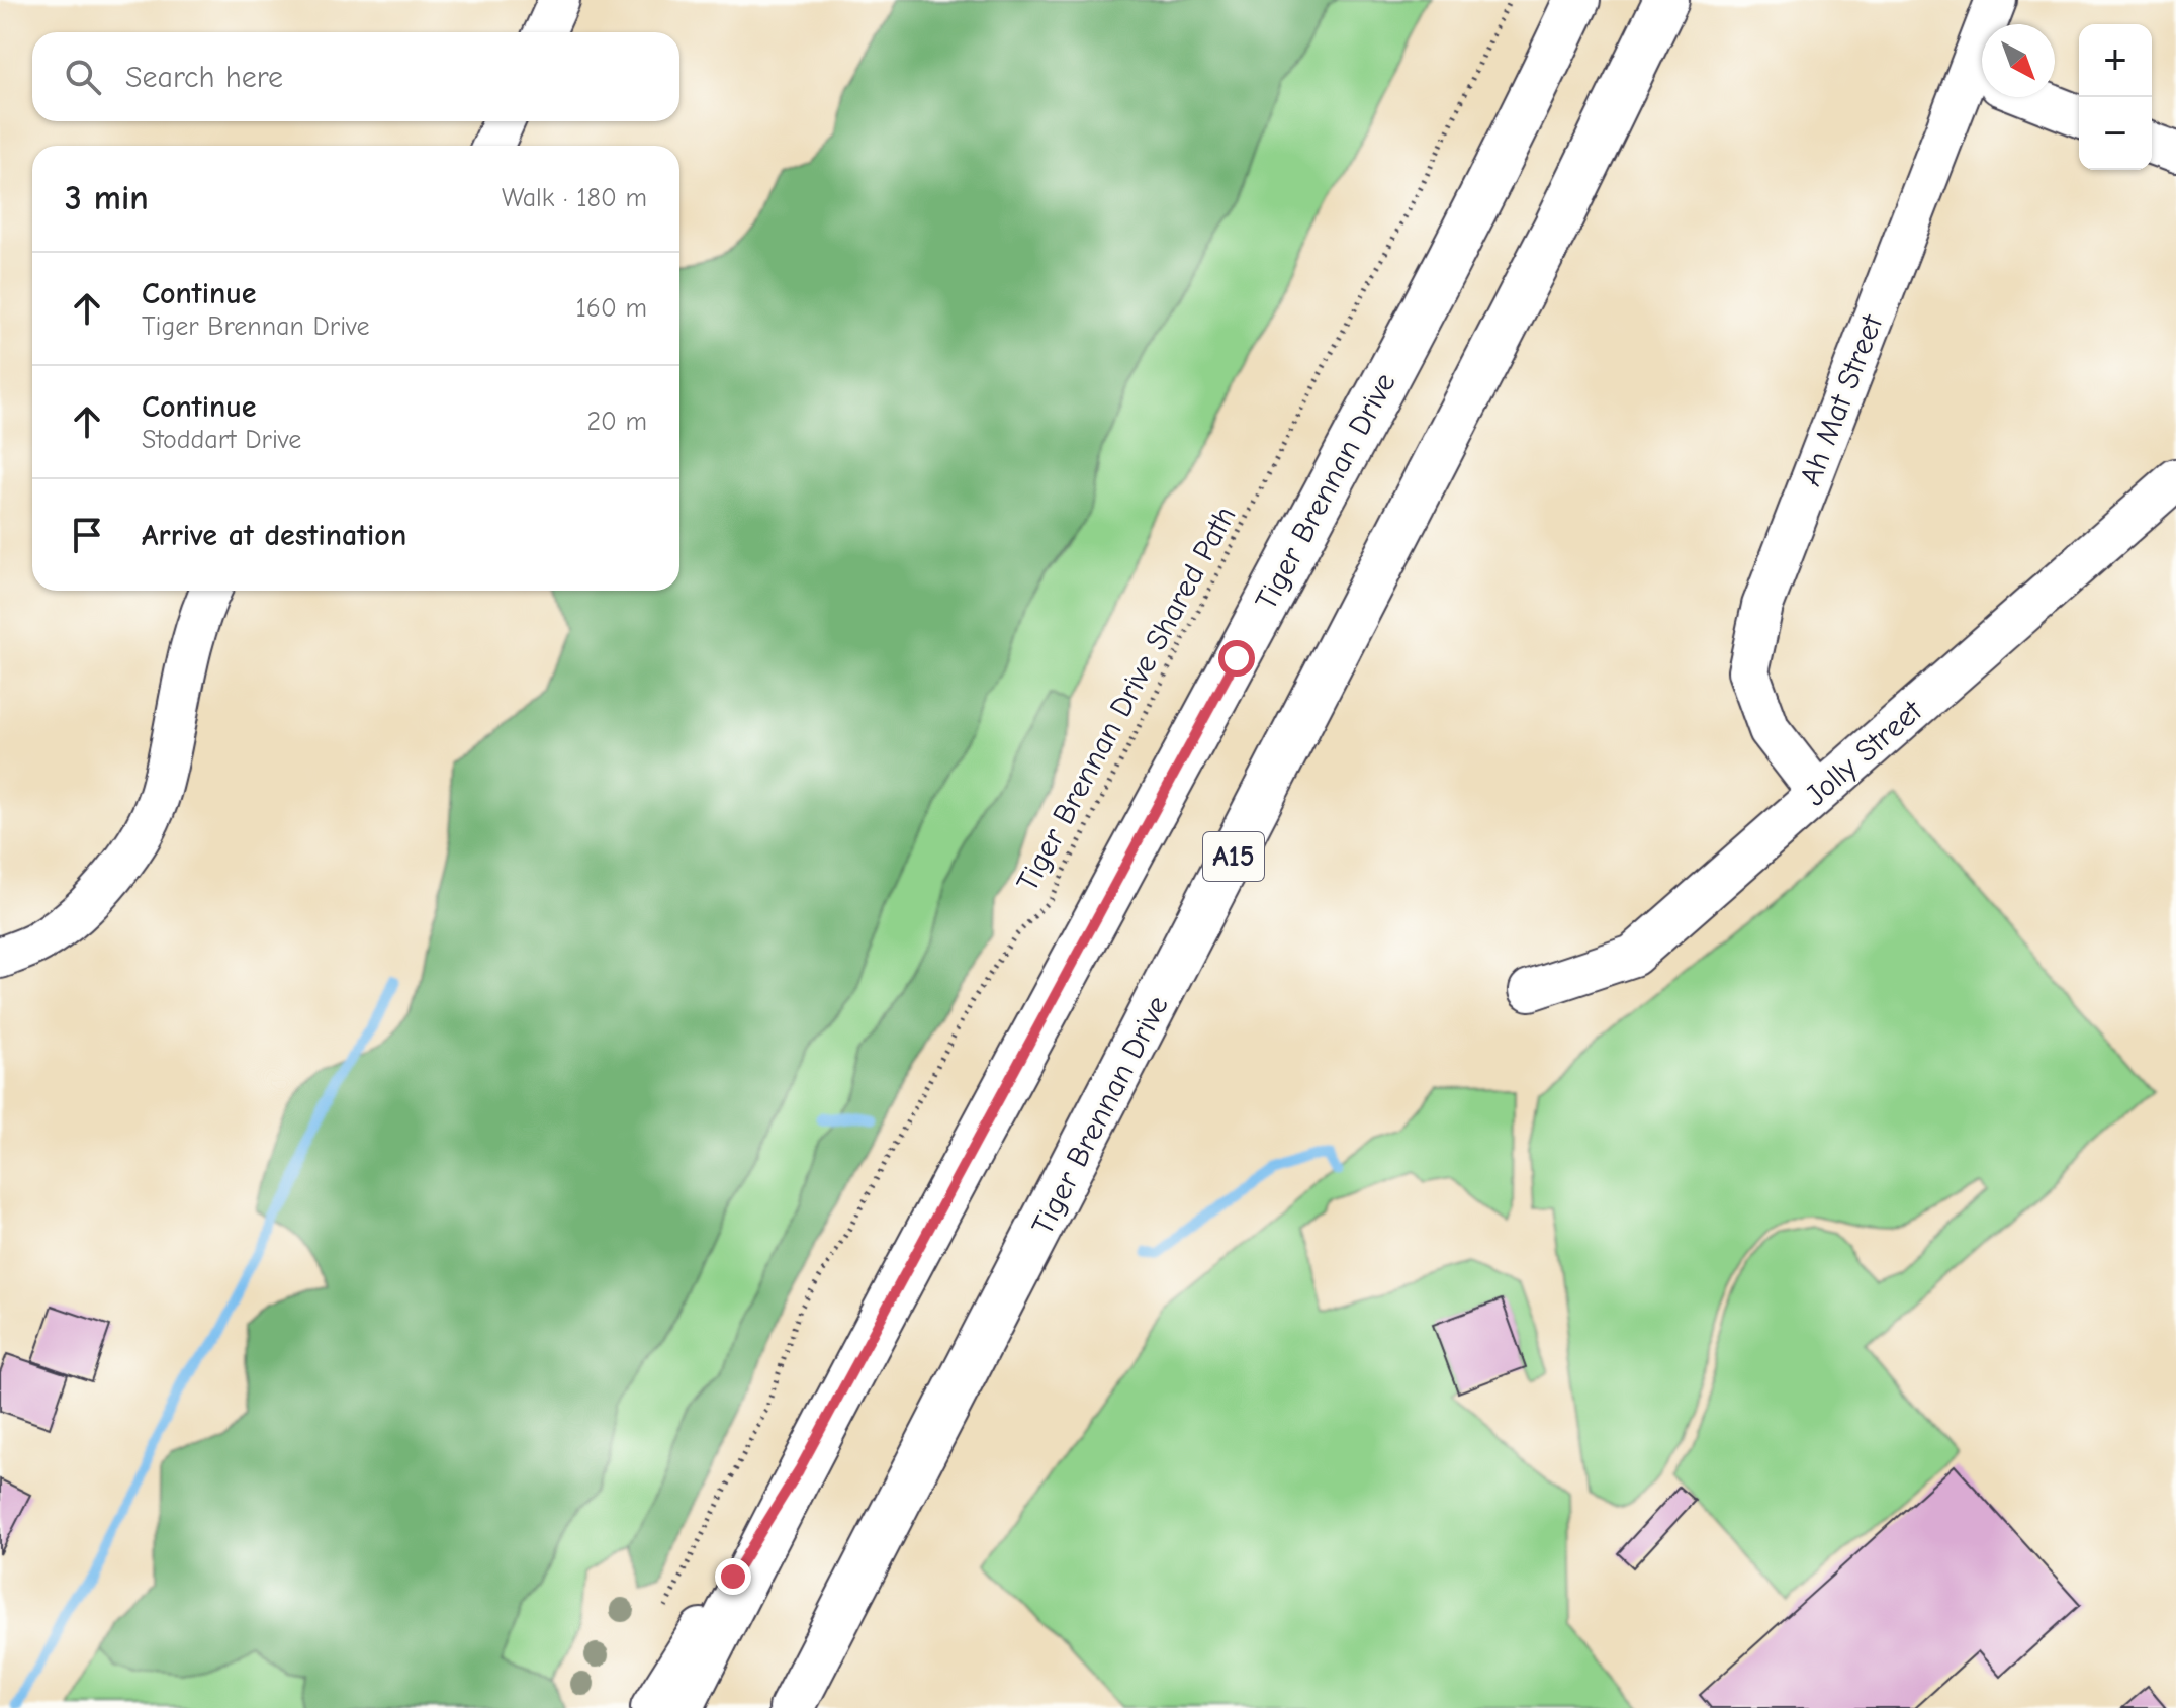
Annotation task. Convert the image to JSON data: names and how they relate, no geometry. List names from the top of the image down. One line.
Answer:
{"streets":{"main road":["Tiger Brennan Drive","A15"],"street":["Ah Mat Street","Jolly Street"],"path":["Tiger Brennan Drive Shared Path"]},"crossings":[["Ah Mat Street","Jolly Street"]],"north":"bottom right","page":{"map_buttons":["+","−"],"search":"Search here","heading":["3 min","Walk · 180 m"],"list":[["Continue","Tiger Brennan Drive","160 m"],["Continue","Stoddart Drive","20 m"],"Arrive at destination"]}}
